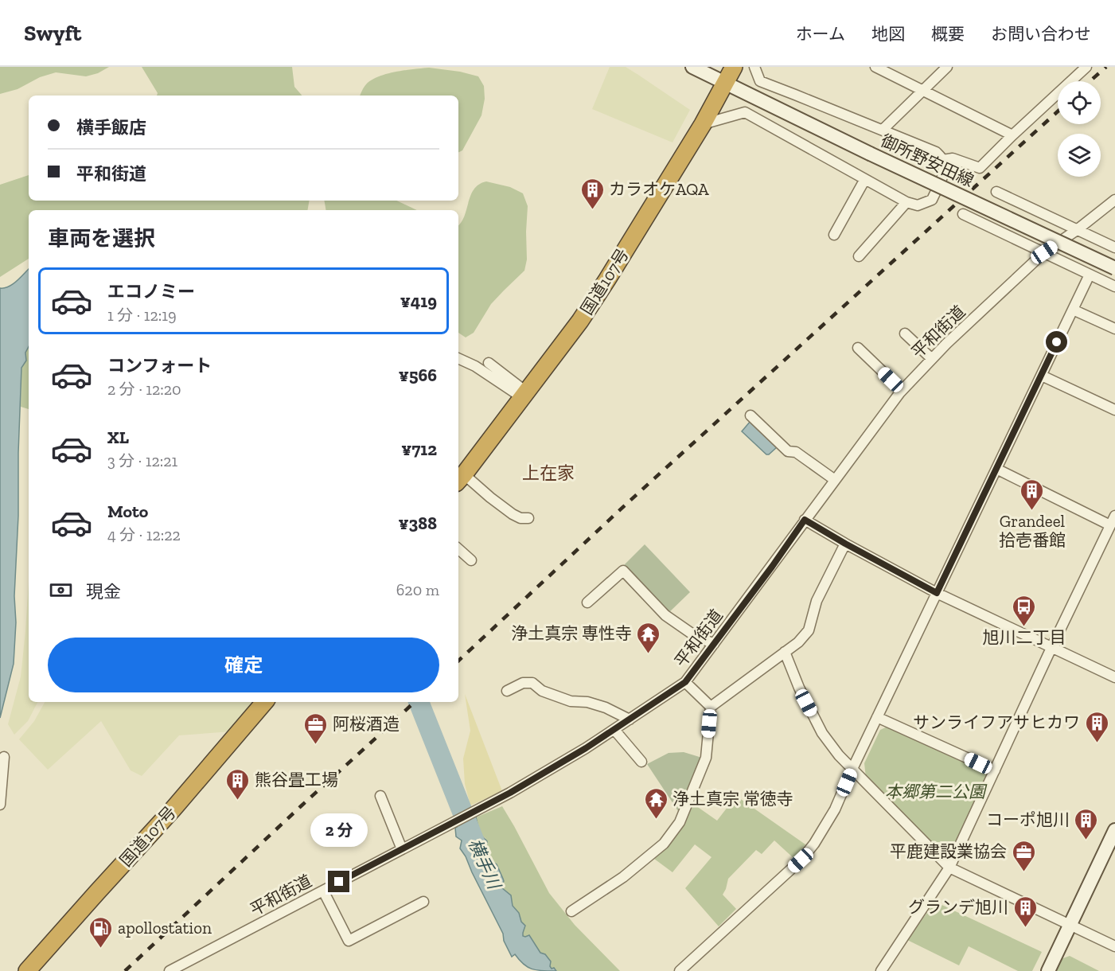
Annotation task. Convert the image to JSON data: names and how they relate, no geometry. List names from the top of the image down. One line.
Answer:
{"streets":{"highway":["国道107号"],"main road":["御所野安田線"],"street":["平和街道"]},"crossings":[["御所野安田線","国道107号"]],"districts":["上在家"],"water":["横手川"],"parks":["本郷第二公園"],"places":{"building":["カラオケAQA","Grandeel 拾壱番館","サンライフアサヒカワ","熊谷畳工場","コーポ旭川","グランデ旭川"],"bus stop":["旭川二丁目"],"temple":["浄土真宗 専性寺","浄土真宗 常徳寺"],"office":["阿桜酒造","平鹿建設業協会"],"fuel station":["apollostation"]},"page":{"header":"Swyft","nav":["ホーム","地図","概要","お問い合わせ"],"banner":["横手飯店","平和街道"],"heading":"車両を選択","list":[{"name":"エコノミー","note":"1 分 · 12:19","value":"¥419"},{"name":"コンフォート","note":"2 分 · 12:20","value":"¥566"},{"name":"XL","note":"3 分 · 12:21","value":"¥712"},{"name":"Moto","note":"4 分 · 12:22","value":"¥388"}],"pay":["現金","620 m"],"buttons":"確定","bubble":"2 分"}}
